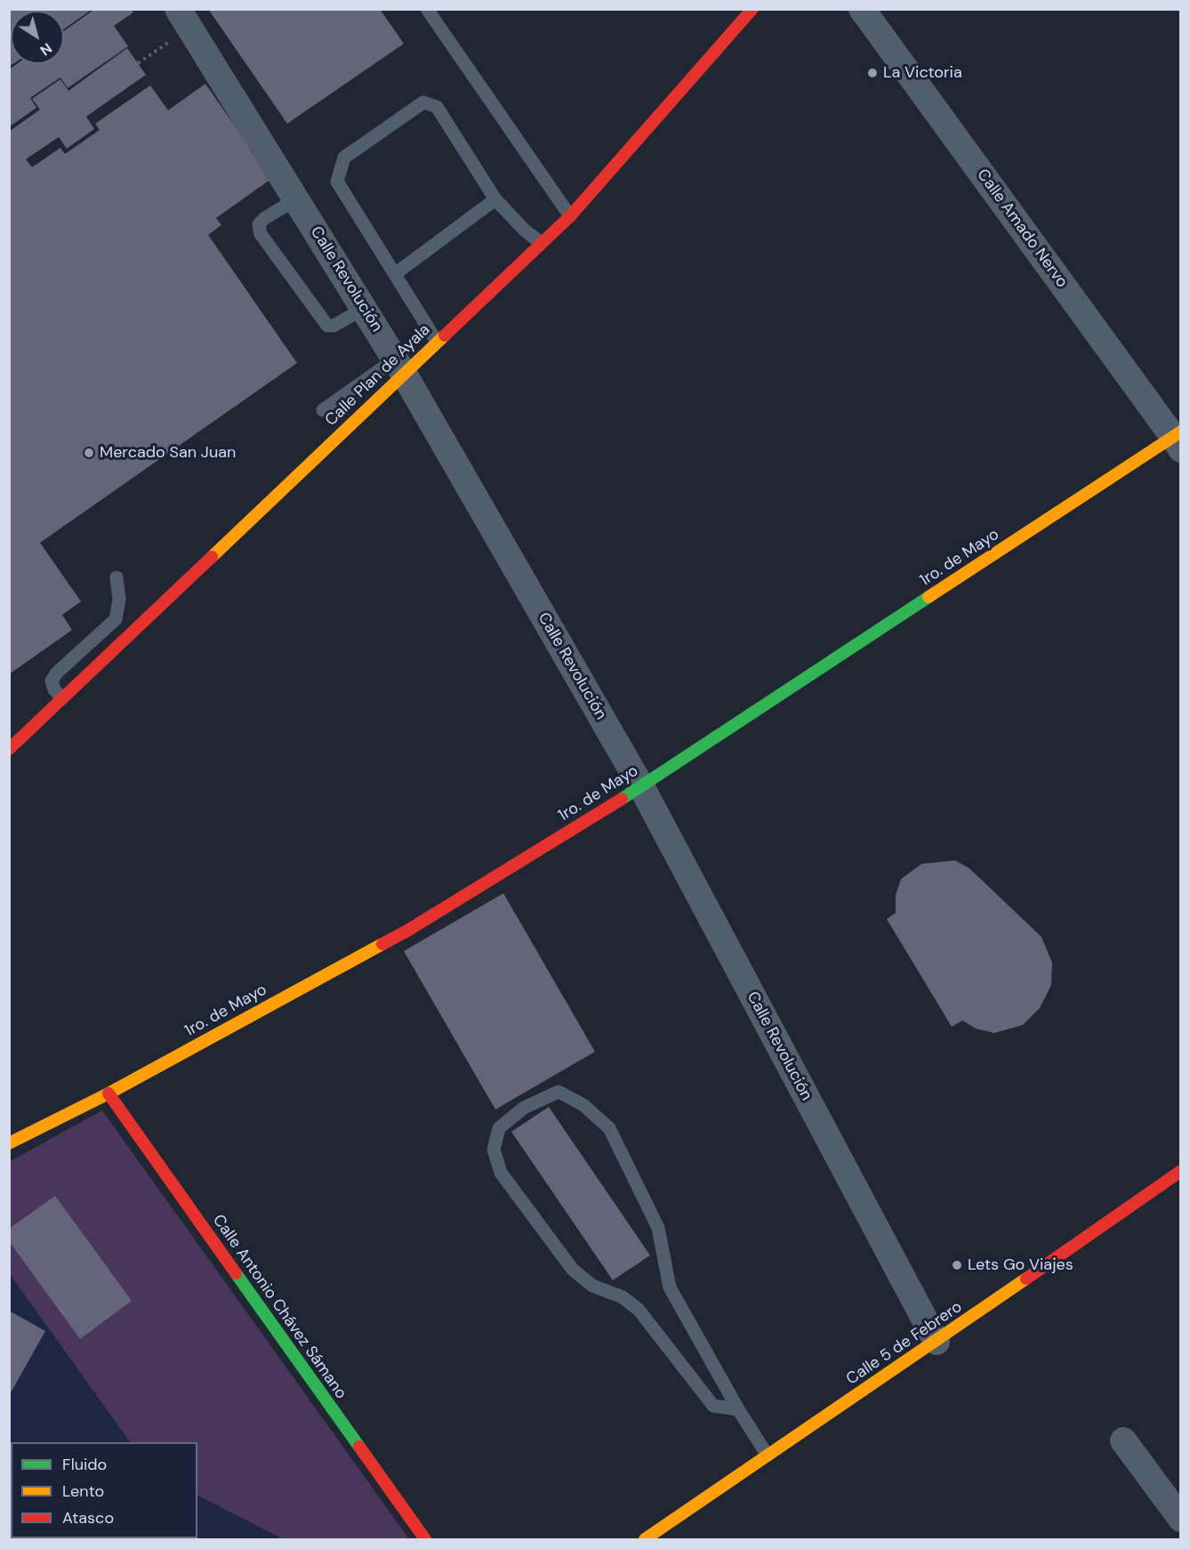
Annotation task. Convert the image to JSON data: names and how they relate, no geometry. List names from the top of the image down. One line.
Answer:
{"streets":{"street":["Calle Amado Nervo","Calle Revolución","Calle Plan de Ayala","1ro. de Mayo","Calle Antonio Chávez Sámano","Calle 5 de Febrero"]},"crossings":[["Calle Amado Nervo","1ro. de Mayo"],["Calle Revolución","Calle Plan de Ayala"],["Calle Revolución","1ro. de Mayo"],["Calle Revolución","Calle 5 de Febrero"],["1ro. de Mayo","Calle Antonio Chávez Sámano"]],"places":["La Victoria","Mercado San Juan","Lets Go Viajes"],"legend":["Fluido","Lento","Atasco"],"north":"bottom right"}
